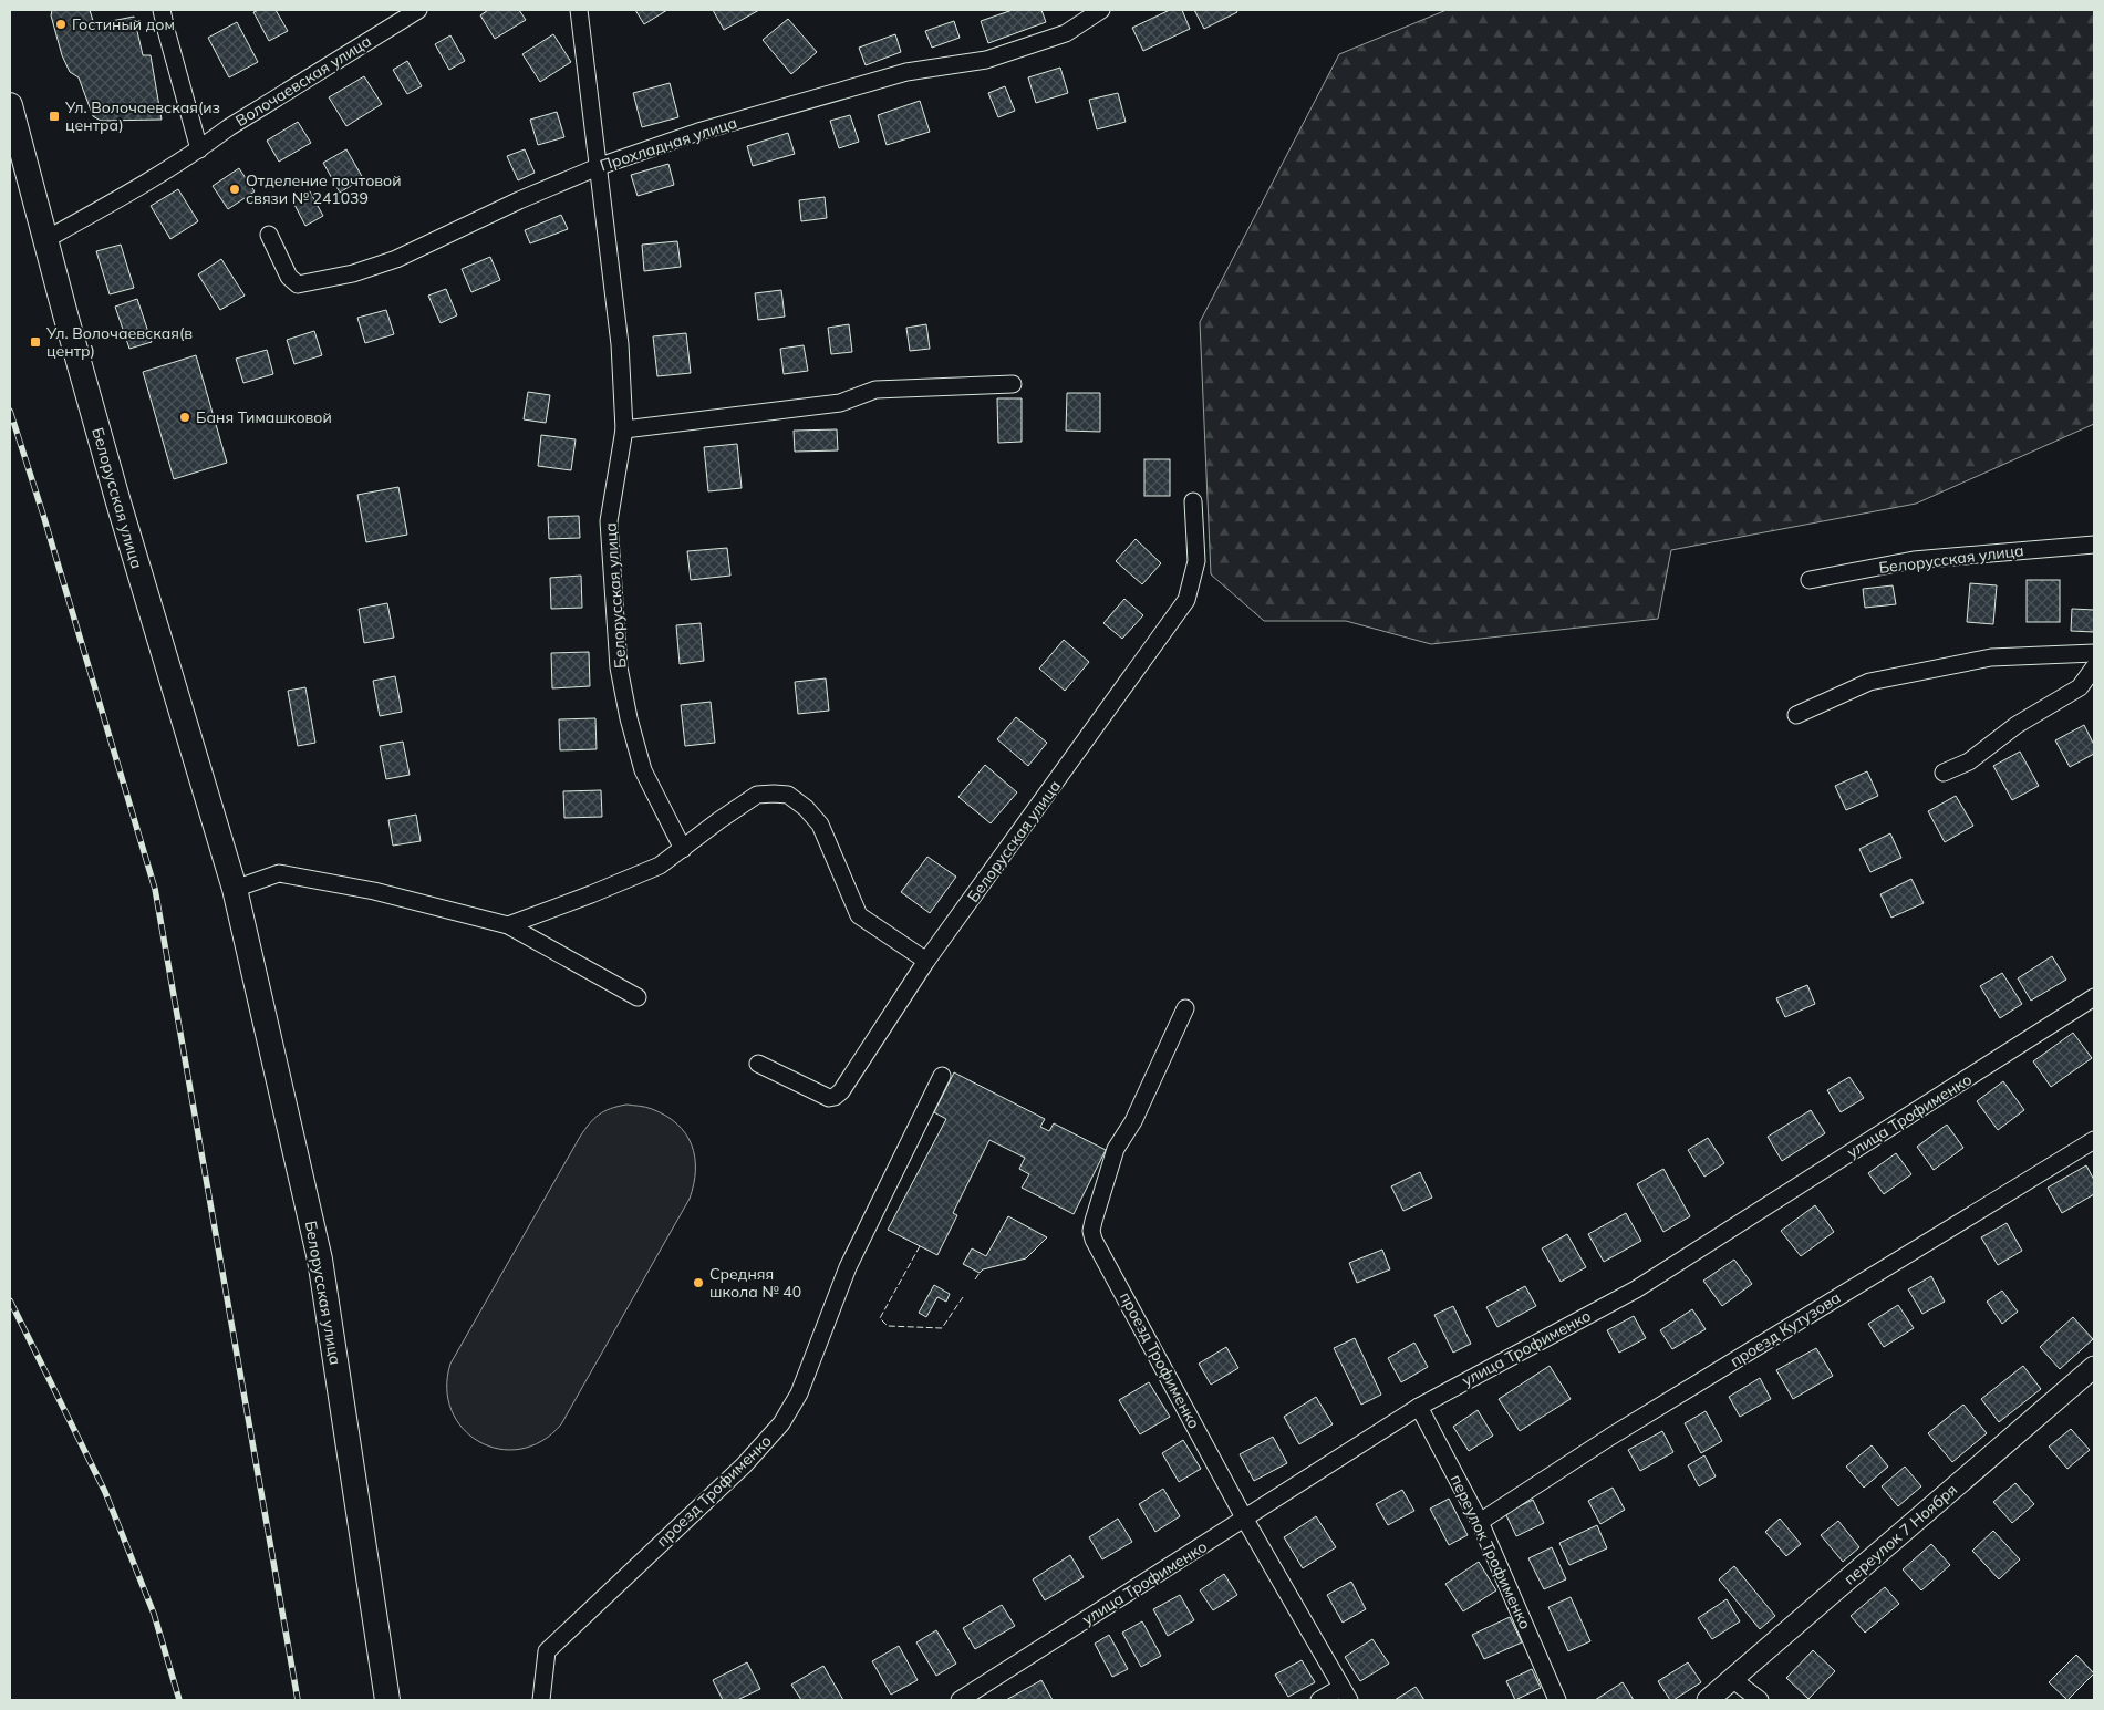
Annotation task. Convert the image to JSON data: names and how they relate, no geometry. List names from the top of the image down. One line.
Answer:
{"streets":{"main road":["Белорусская улица"],"street":["Волочаевская улица","Прохладная улица","улица Трофименко","проезд Кутузова","проезд Трофименко","переулок 7 Ноября","переулок Трофименко"]},"crossings":[["Волочаевская улица","Белорусская улица"],["Прохладная улица","Белорусская улица"],["улица Трофименко","проезд Трофименко"],["улица Трофименко","переулок Трофименко"],["проезд Кутузова","переулок Трофименко"]],"places":{"other":["Гостиный дом","Отделение почтовой связи № 241039","Баня Тимашковой","Средняя школа № 40"],"transit":["Ул. Волочаевская(из центра)","Ул. Волочаевская(в центр)"]}}
